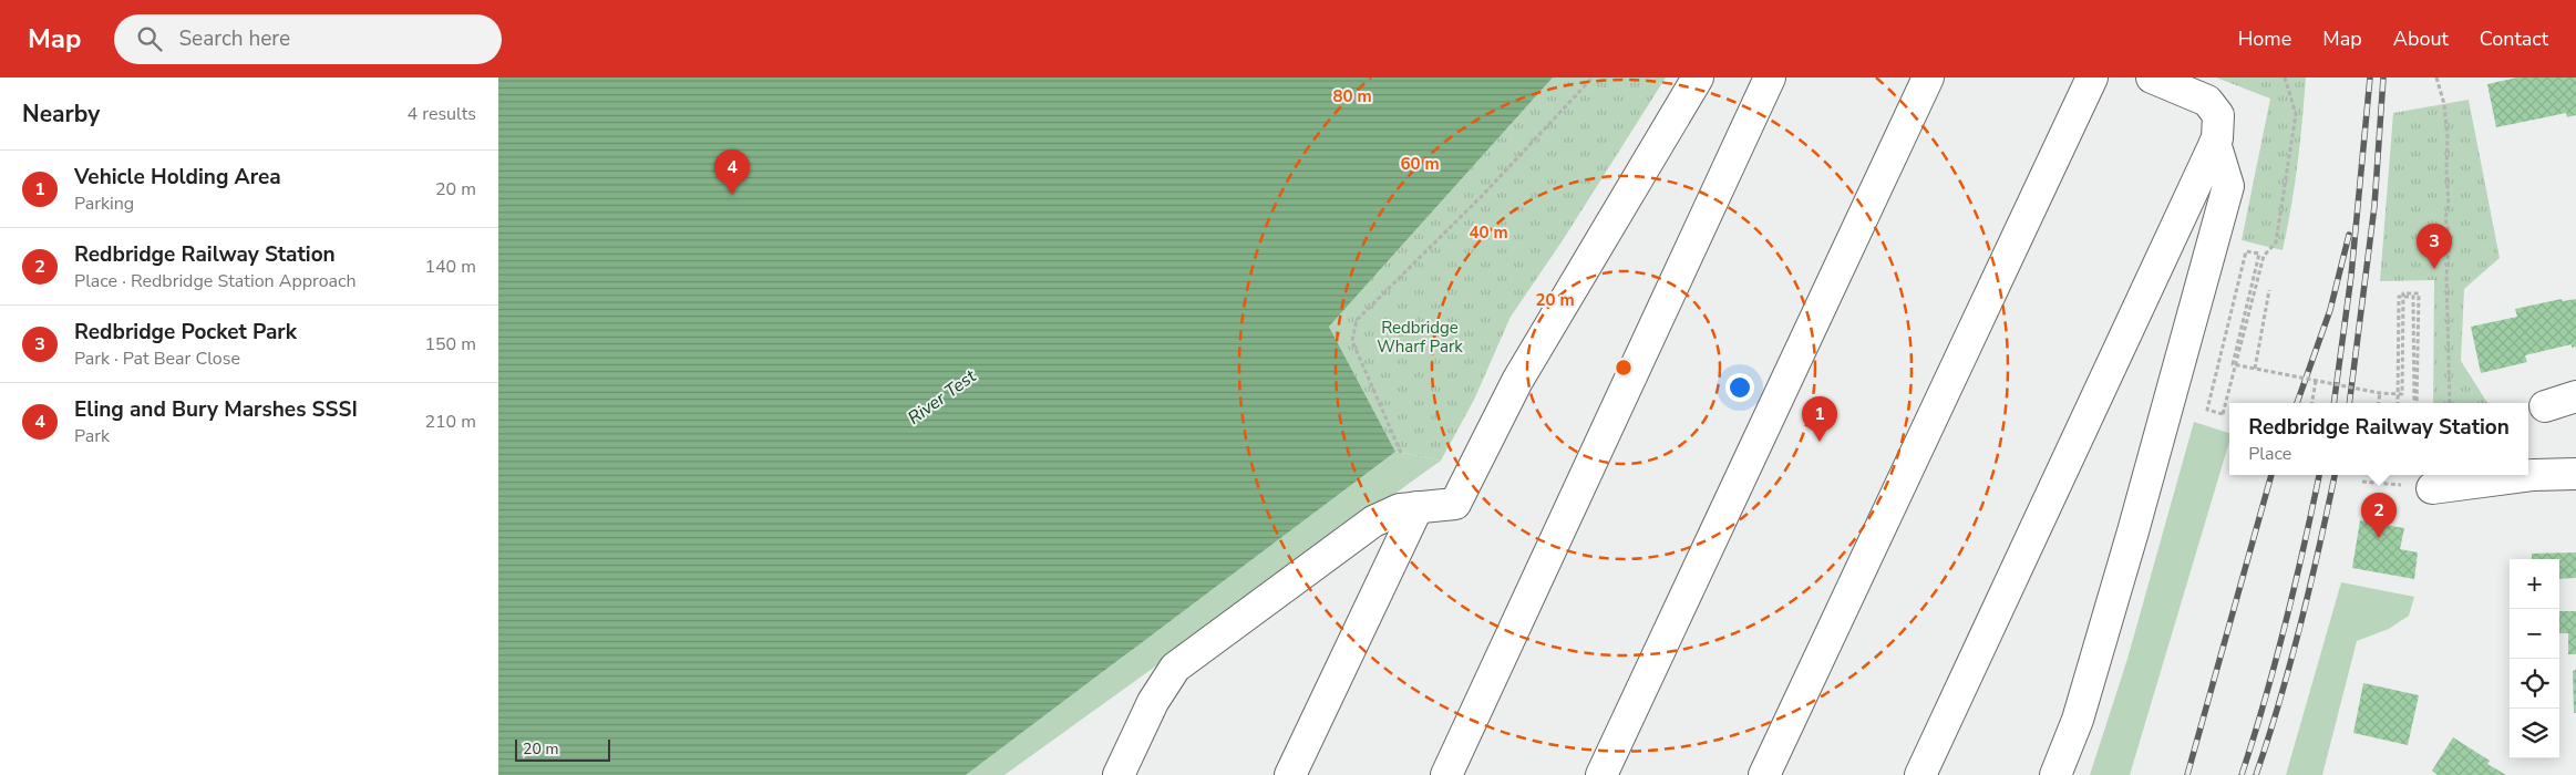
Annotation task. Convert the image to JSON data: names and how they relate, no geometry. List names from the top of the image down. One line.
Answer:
{"water":["River Test"],"parks":["Redbridge Wharf Park"],"scale_bar":"20 m","page":{"header":"Map","search":"Search here","nav":["Home","Map","About","Contact"],"heading":["Nearby","4 results"],"list":[{"mark":"1","name":"Vehicle Holding Area","note":"Parking","value":"20 m"},{"mark":"2","name":"Redbridge Railway Station","note":"Place · Redbridge Station Approach","value":"140 m"},{"mark":"3","name":"Redbridge Pocket Park","note":"Park · Pat Bear Close","value":"150 m"},{"mark":"4","name":"Eling and Bury Marshes SSSI","note":"Park","value":"210 m"}],"pins":["4","3","1","2"],"popup":["Redbridge Railway Station","Place"],"map_buttons":["+","−"],"scale":"20 m"},"rings":["80 m","60 m","40 m","20 m"]}
